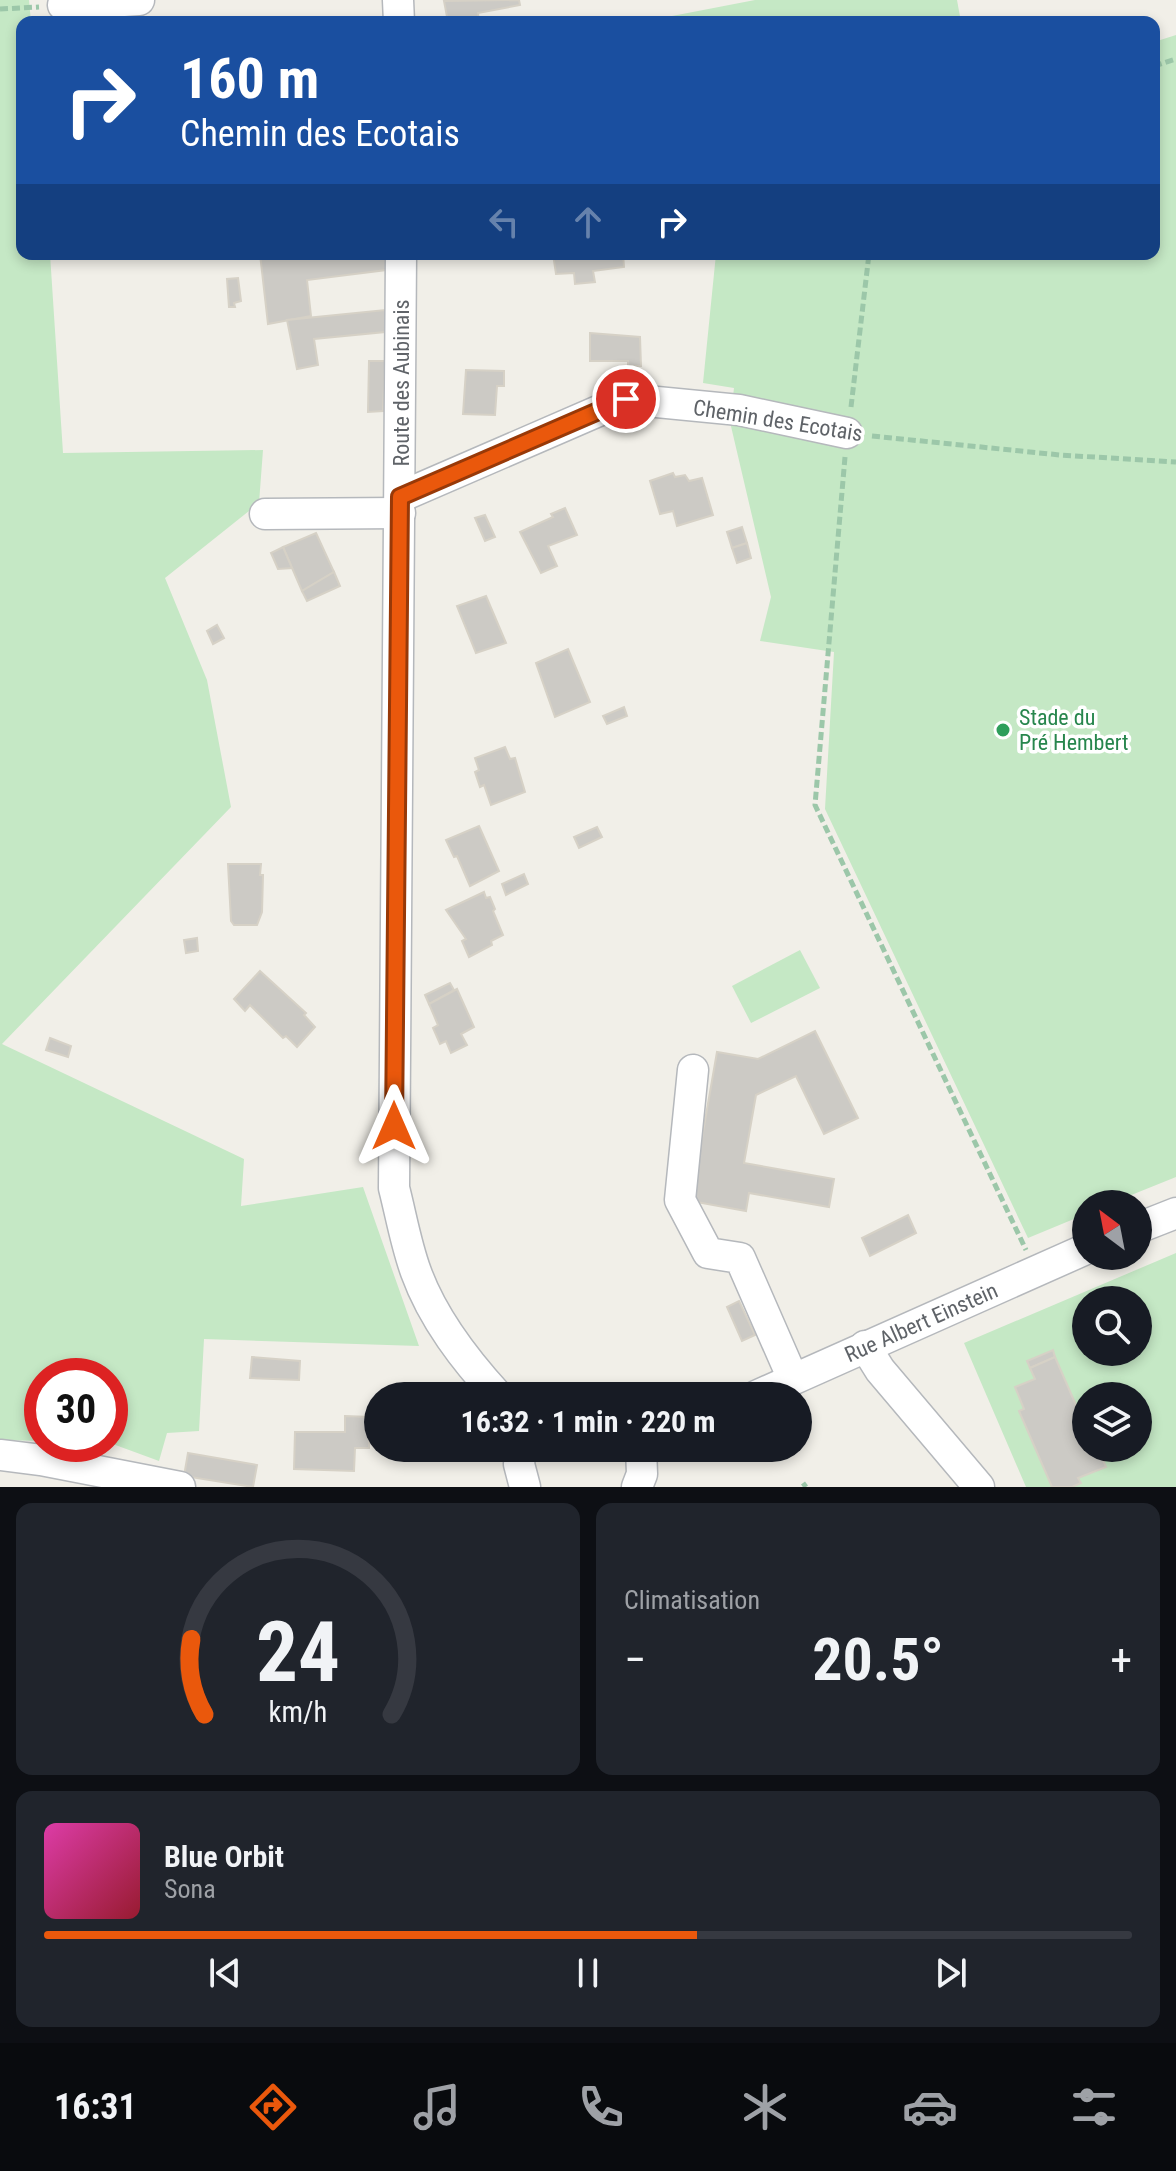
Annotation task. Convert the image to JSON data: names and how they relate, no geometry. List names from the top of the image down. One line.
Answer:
{"streets":{"street":["Route des Aubinais","Chemin des Ecotais","Rue Albert Einstein"]},"crossings":[["Route des Aubinais","Chemin des Ecotais"]],"places":["Stade du Pré Hembert"],"north":"top left","page":{"turn":["160 m","Chemin des Ecotais"],"limit":"30","trip":"16:32 · 1 min · 220 m","tile":"Climatisation","heat":["−","20.5°","+"],"song":["Blue Orbit","Sona"],"tabs":"16:31","gauge":["24","km/h"]}}
